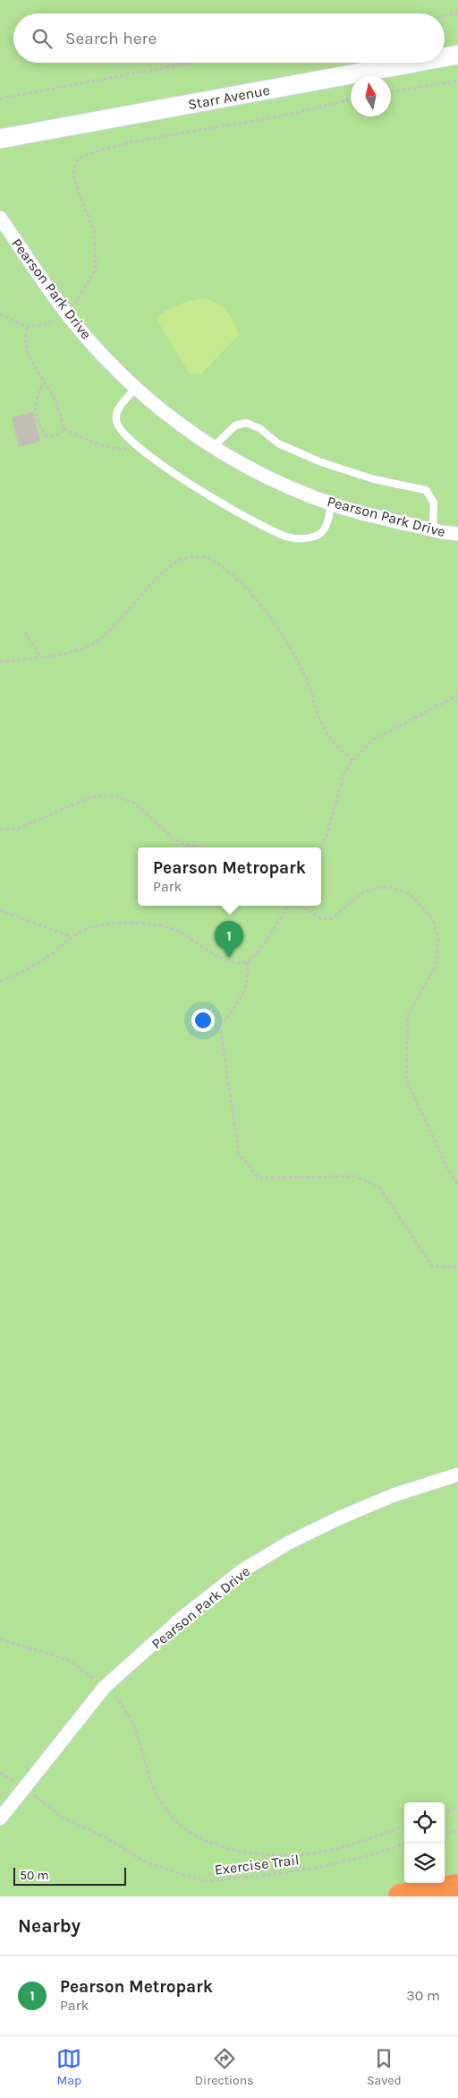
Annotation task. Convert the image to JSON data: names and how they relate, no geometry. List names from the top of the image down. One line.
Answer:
{"streets":{"street":["Starr Avenue","Pearson Park Drive"],"path":["Exercise Trail"]},"crossings":[["Pearson Park Drive","Exercise Trail"]],"scale_bar":"50 m","north":"top","page":{"search":"Search here","popup":["Pearson Metropark","Park"],"pins":"1","scale":"50 m","heading":"Nearby","list":[{"mark":"1","name":"Pearson Metropark","note":"Park","value":"30 m"}],"nav":["Map","Directions","Saved"]}}
